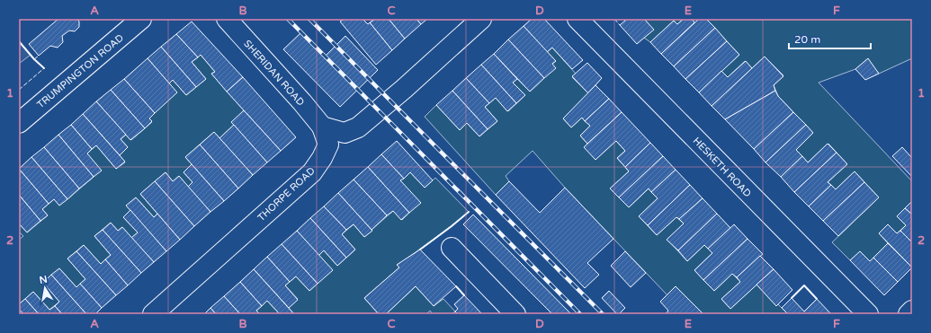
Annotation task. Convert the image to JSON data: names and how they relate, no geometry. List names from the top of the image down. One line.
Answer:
{"streets":{"street":["TRUMPINGTON ROAD","SHERIDAN ROAD","HESKETH ROAD","THORPE ROAD"]},"crossings":[["SHERIDAN ROAD","THORPE ROAD"]],"scale_bar":"20 m","north":"top","grid":{"columns":["A","B","C","D","E","F"],"rows":["1","2"]}}
